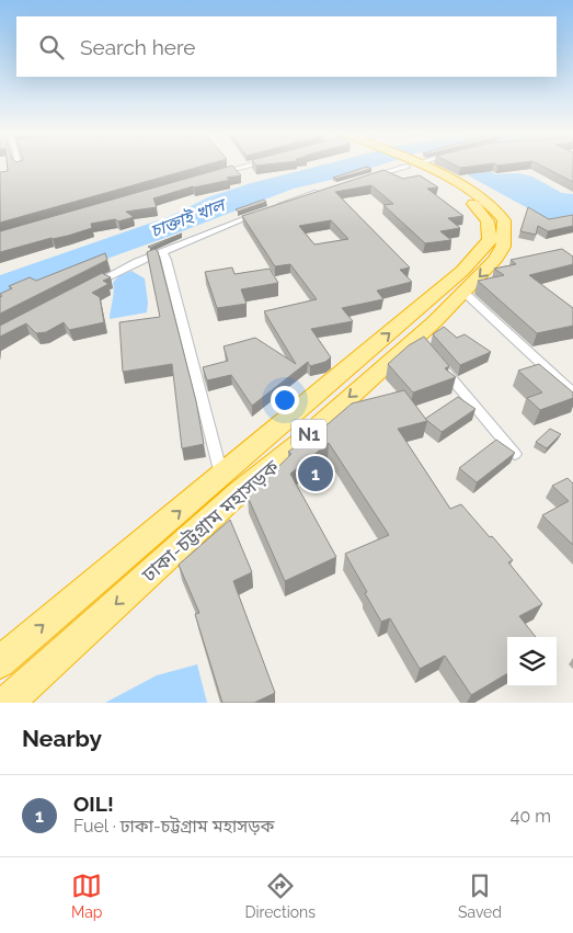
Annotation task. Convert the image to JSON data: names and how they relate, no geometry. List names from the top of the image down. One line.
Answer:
{"streets":{"highway":["N1","ঢাকা-চট্টগ্রাম মহাসড়ক"]},"water":["চাক্তাই খাল"],"page":{"search":"Search here","pins":"1","heading":"Nearby","list":[{"mark":"1","name":"OIL!","note":"Fuel · ঢাকা-চট্টগ্রাম মহাসড়ক","value":"40 m"}],"nav":["Map","Directions","Saved"]}}
